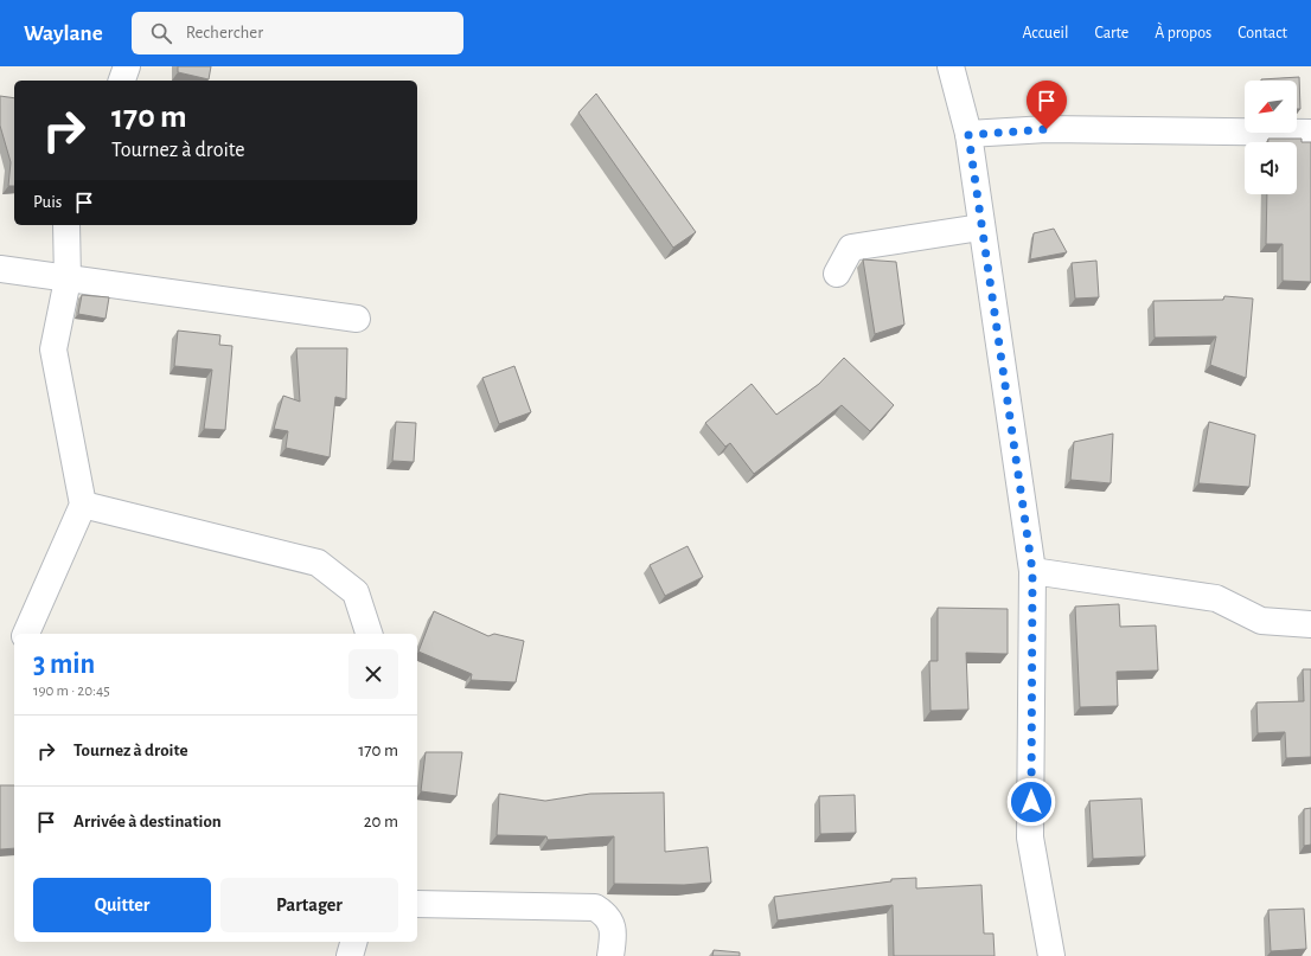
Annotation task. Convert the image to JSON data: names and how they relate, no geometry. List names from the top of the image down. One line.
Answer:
{"north":"bottom left","page":{"header":"Waylane","search":"Rechercher","nav":["Accueil","Carte","À propos","Contact"],"turn":["170 m","Tournez à droite"],"then":"Puis","heading":["3 min","190 m · 20:45"],"list":[{"name":"Tournez à droite","value":"170 m"},{"name":"Arrivée à destination","value":"20 m"}],"buttons":["Quitter","Partager"]}}
